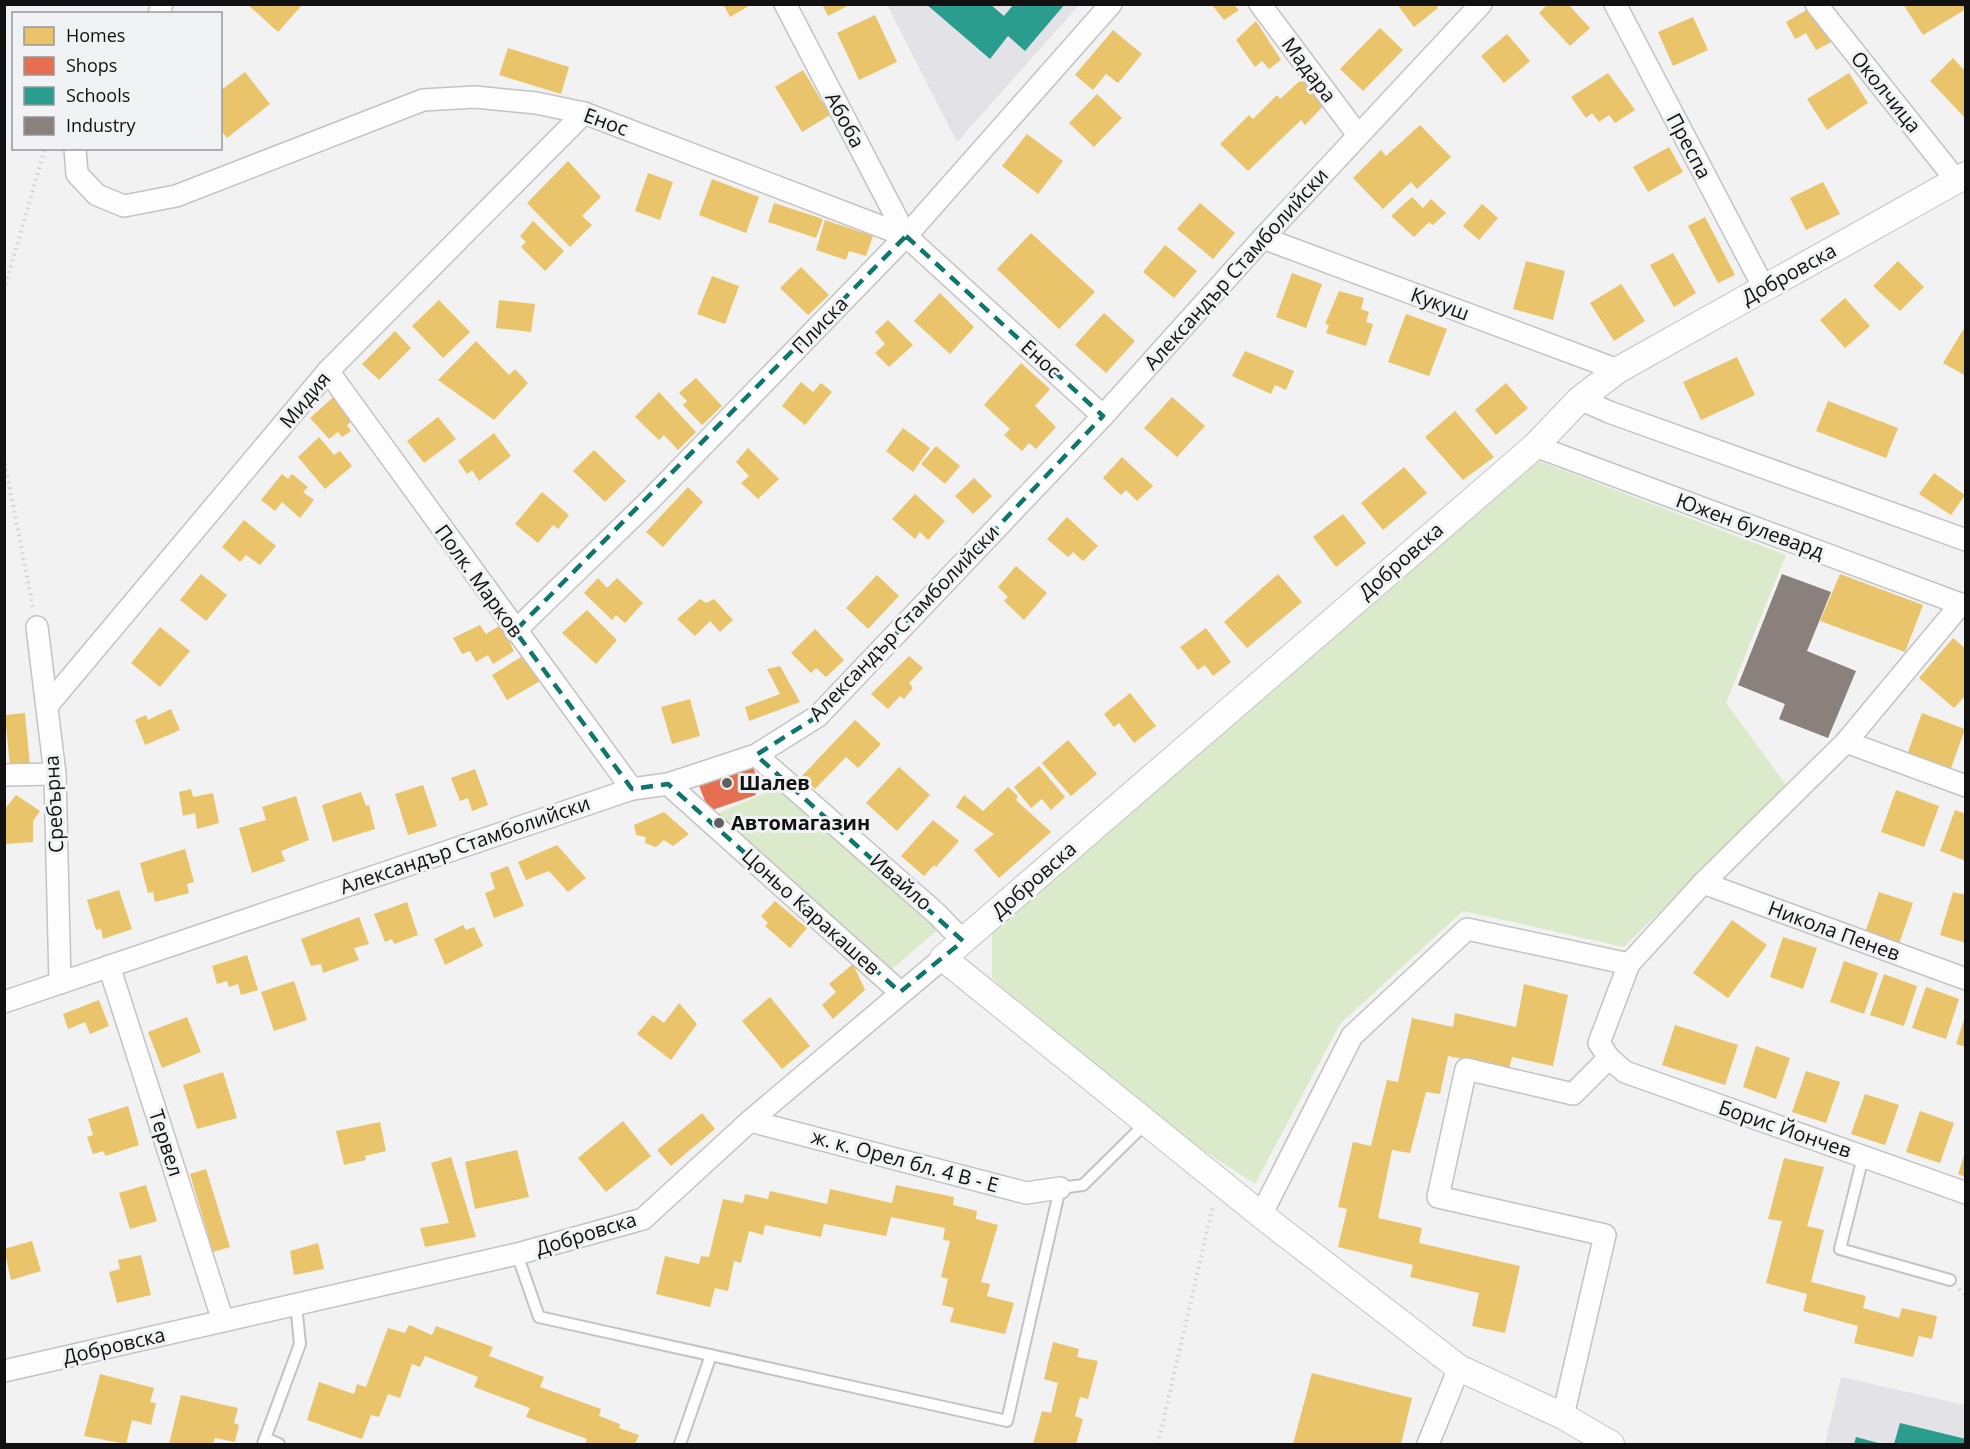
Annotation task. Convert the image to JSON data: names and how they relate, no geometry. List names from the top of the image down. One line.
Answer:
{"streets":{"street":["Мадара","Околчица","Абоба","Енос","Преспа","Александър Стамболийски","Добровска","Кукуш","Плиска","Мидия","Южен булевард","Полк. Марков","Сребърна","Ивайло","Цоньо Каракашев","Никола Пенев","Борис Йончев","Тервел","ж. к. Орел бл. 4 В - Е"]},"crossings":[["Мадара","Александър Стамболийски"],["Околчица","Добровска"],["Абоба","Енос"],["Абоба","Плиска"],["Енос","Александър Стамболийски"],["Енос","Плиска"],["Енос","Мидия"],["Преспа","Добровска"],["Александър Стамболийски","Кукуш"],["Александър Стамболийски","Полк. Марков"],["Александър Стамболийски","Сребърна"],["Александър Стамболийски","Ивайло"],["Александър Стамболийски","Цоньо Каракашев"],["Александър Стамболийски","Тервел"],["Добровска","Кукуш"],["Добровска","Южен булевард"],["Добровска","Ивайло"],["Добровска","Цоньо Каракашев"],["Добровска","Тервел"],["Добровска","ж. к. Орел бл. 4 В - Е"],["Плиска","Полк. Марков"],["Мидия","Полк. Марков"],["Мидия","Сребърна"]],"places":["Шалев","Автомагазин"],"legend":["Homes","Shops","Schools","Industry"]}
